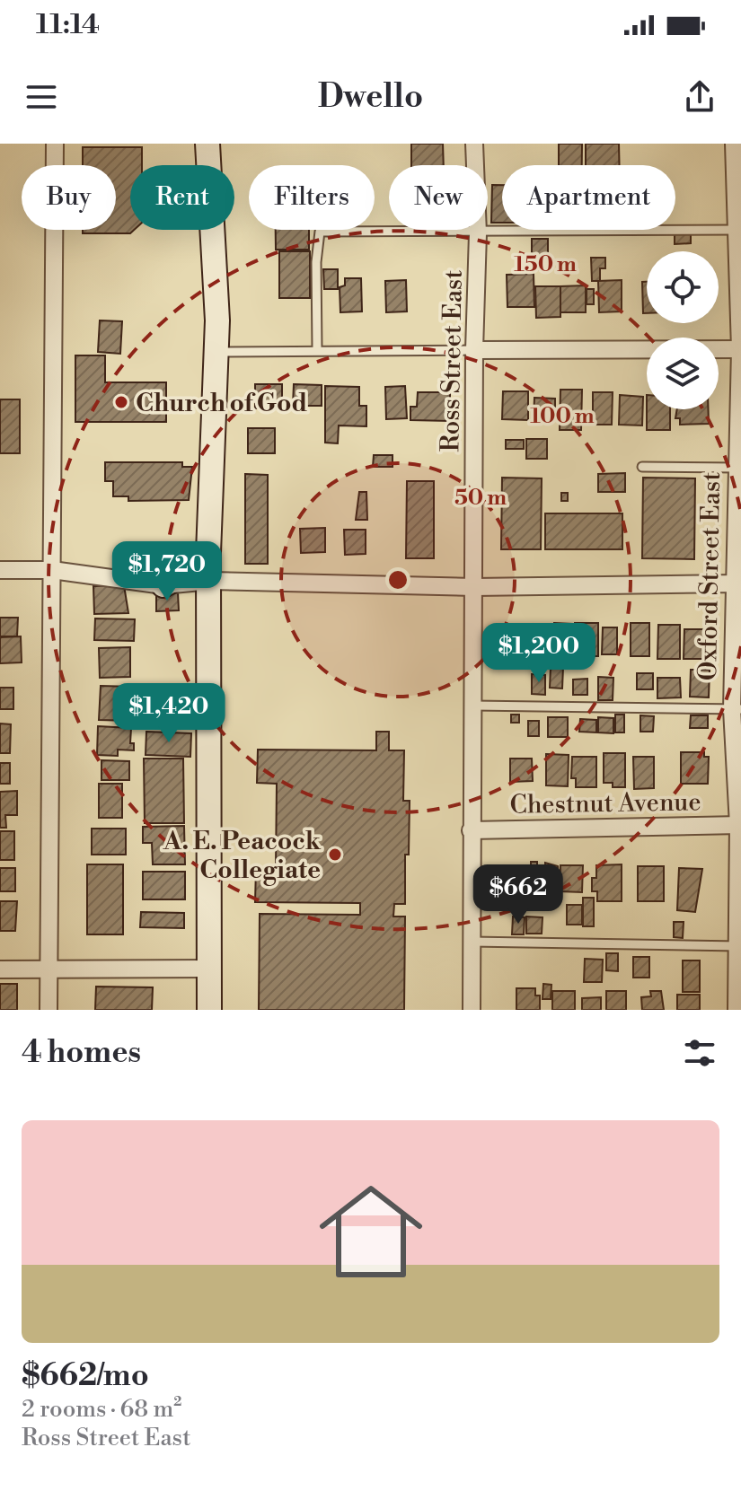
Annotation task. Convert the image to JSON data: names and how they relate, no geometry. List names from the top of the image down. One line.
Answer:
{"streets":{"street":["Ross Street East","Oxford Street East","Chestnut Avenue"]},"crossings":[["Ross Street East","Chestnut Avenue"],["Oxford Street East","Chestnut Avenue"]],"places":["Church of God","A. E. Peacock Collegiate"],"page":{"status":"11:14","header":"Dwello","chip":["Buy","Rent","Filters","New","Apartment"],"price":["$1,720","$1,200","$1,420","$662"],"heading":"4 homes","list":[{"name":"$662/mo","note":"2 rooms · 68 m² · Ross Street East"}]},"rings":["150 m","100 m","50 m"]}
